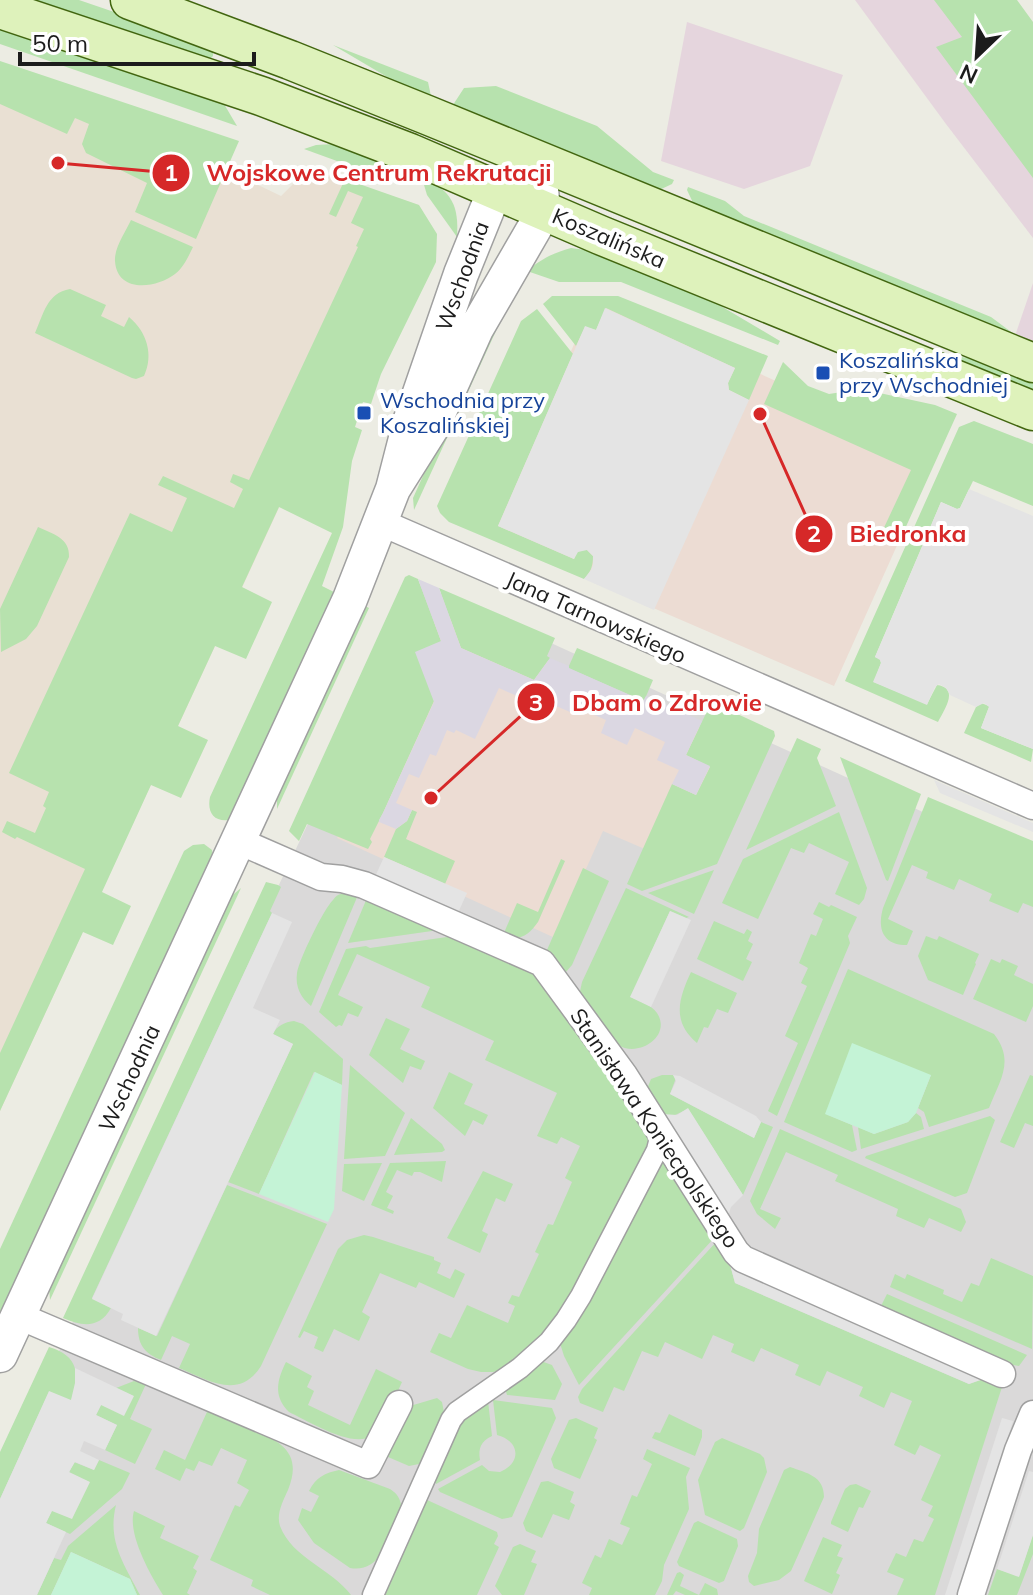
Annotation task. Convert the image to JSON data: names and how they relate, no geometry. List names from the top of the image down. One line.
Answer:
{"streets":{"main road":["Koszalińska"],"street":["Wschodnia","Jana Tarnowskiego","Stanisława Koniecpolskiego"]},"crossings":[["Koszalińska","Wschodnia"],["Wschodnia","Jana Tarnowskiego"],["Wschodnia","Stanisława Koniecpolskiego"]],"places":{"other":["Wojskowe Centrum Rekrutacji","Biedronka","Dbam o Zdrowie"],"transit":["Koszalińska przy Wschodniej","Wschodnia przy Koszalińskiej"]},"scale_bar":"50 m","north":"bottom left"}
